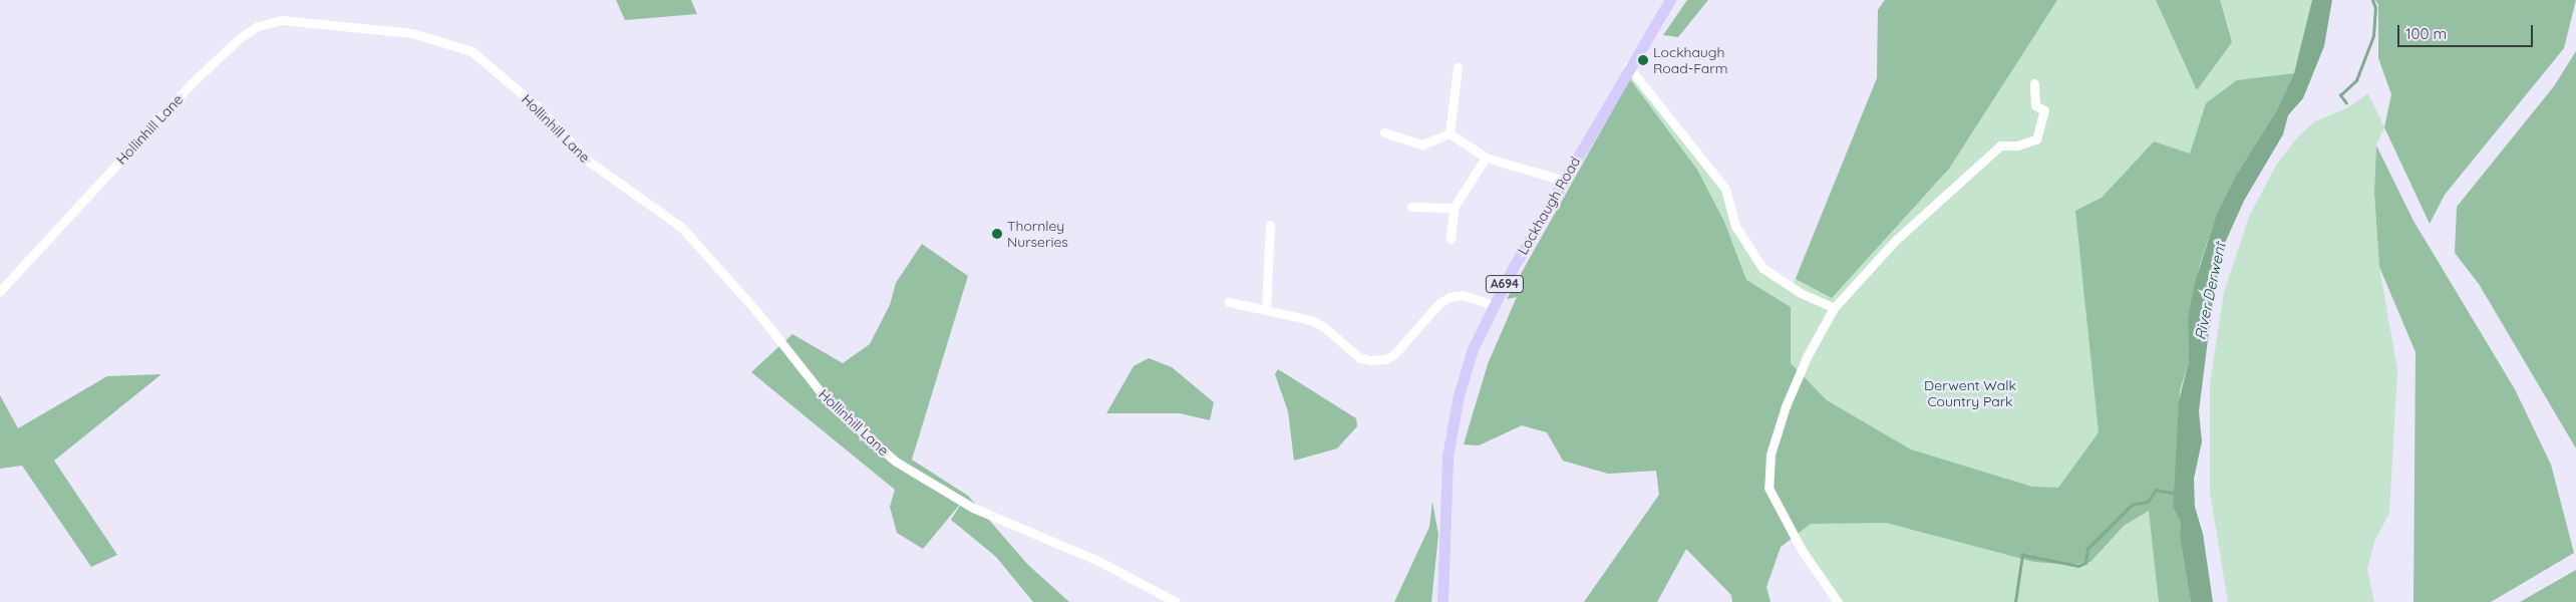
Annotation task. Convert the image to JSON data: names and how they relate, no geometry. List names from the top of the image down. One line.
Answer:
{"streets":{"main road":["Lockhaugh Road","A694"],"street":["Hollinhill Lane"]},"water":["River Derwent"],"parks":["Derwent Walk Country Park"],"places":["Lockhaugh Road-Farm","Thornley Nurseries"],"scale_bar":"100 m"}
